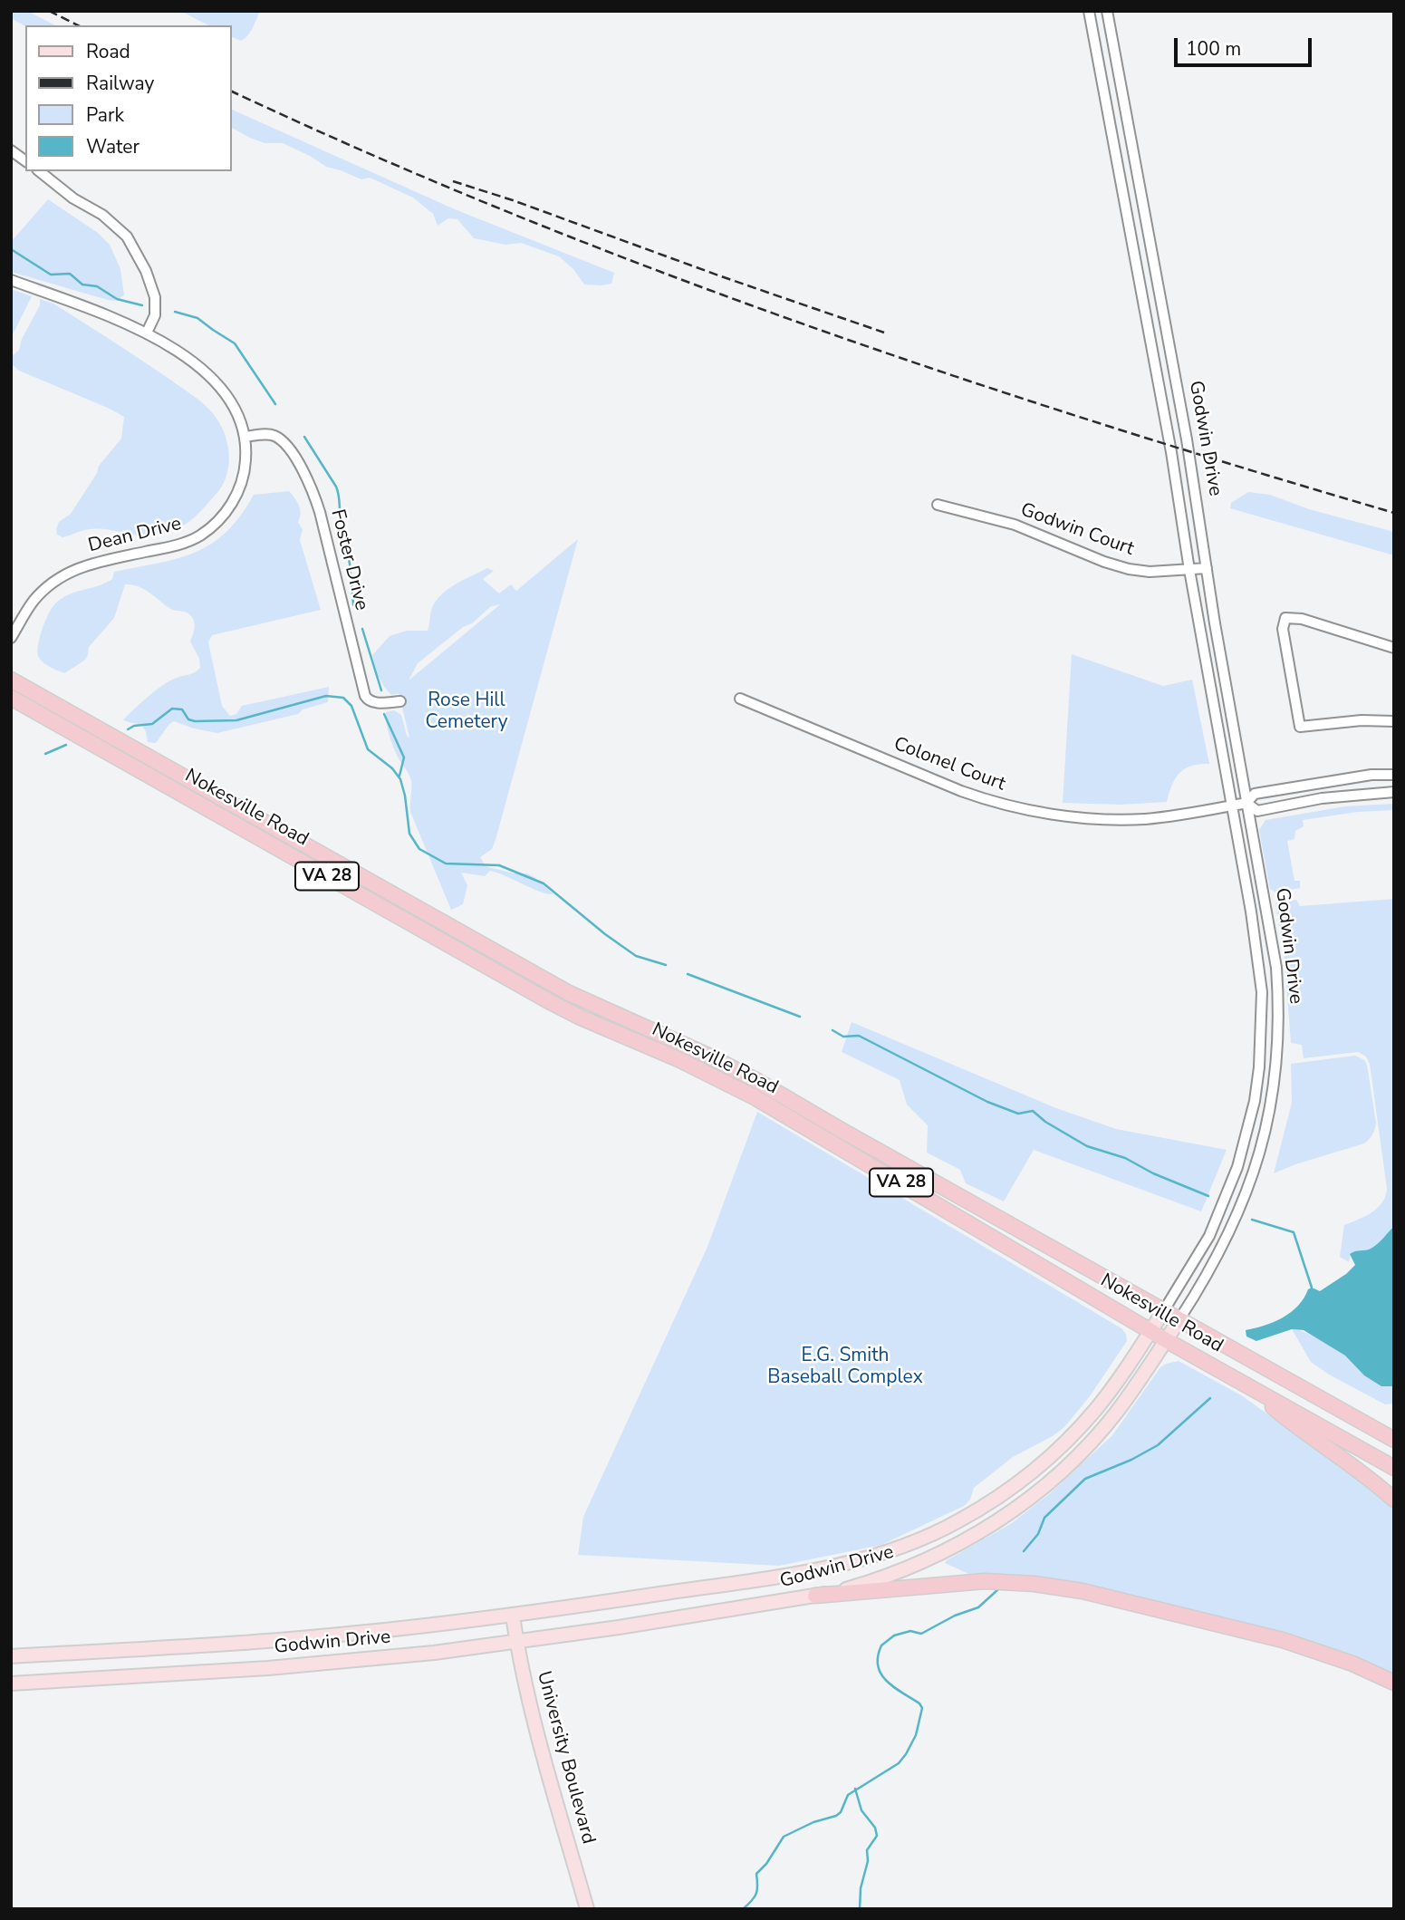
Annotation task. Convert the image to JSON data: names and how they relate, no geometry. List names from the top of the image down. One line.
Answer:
{"streets":{"highway":["Nokesville Road","VA 28"],"main road":["Godwin Drive","University Boulevard"],"street":["Godwin Court","Dean Drive","Foster Drive","Colonel Court"]},"crossings":[["Godwin Drive","Godwin Court"],["Godwin Drive","Colonel Court"],["Godwin Drive","Nokesville Road"],["Godwin Drive","University Boulevard"],["Dean Drive","Foster Drive"]],"parks":["Rose Hill Cemetery","E.G. Smith Baseball Complex"],"legend":["Road","Railway","Park","Water"],"scale_bar":"100 m"}
